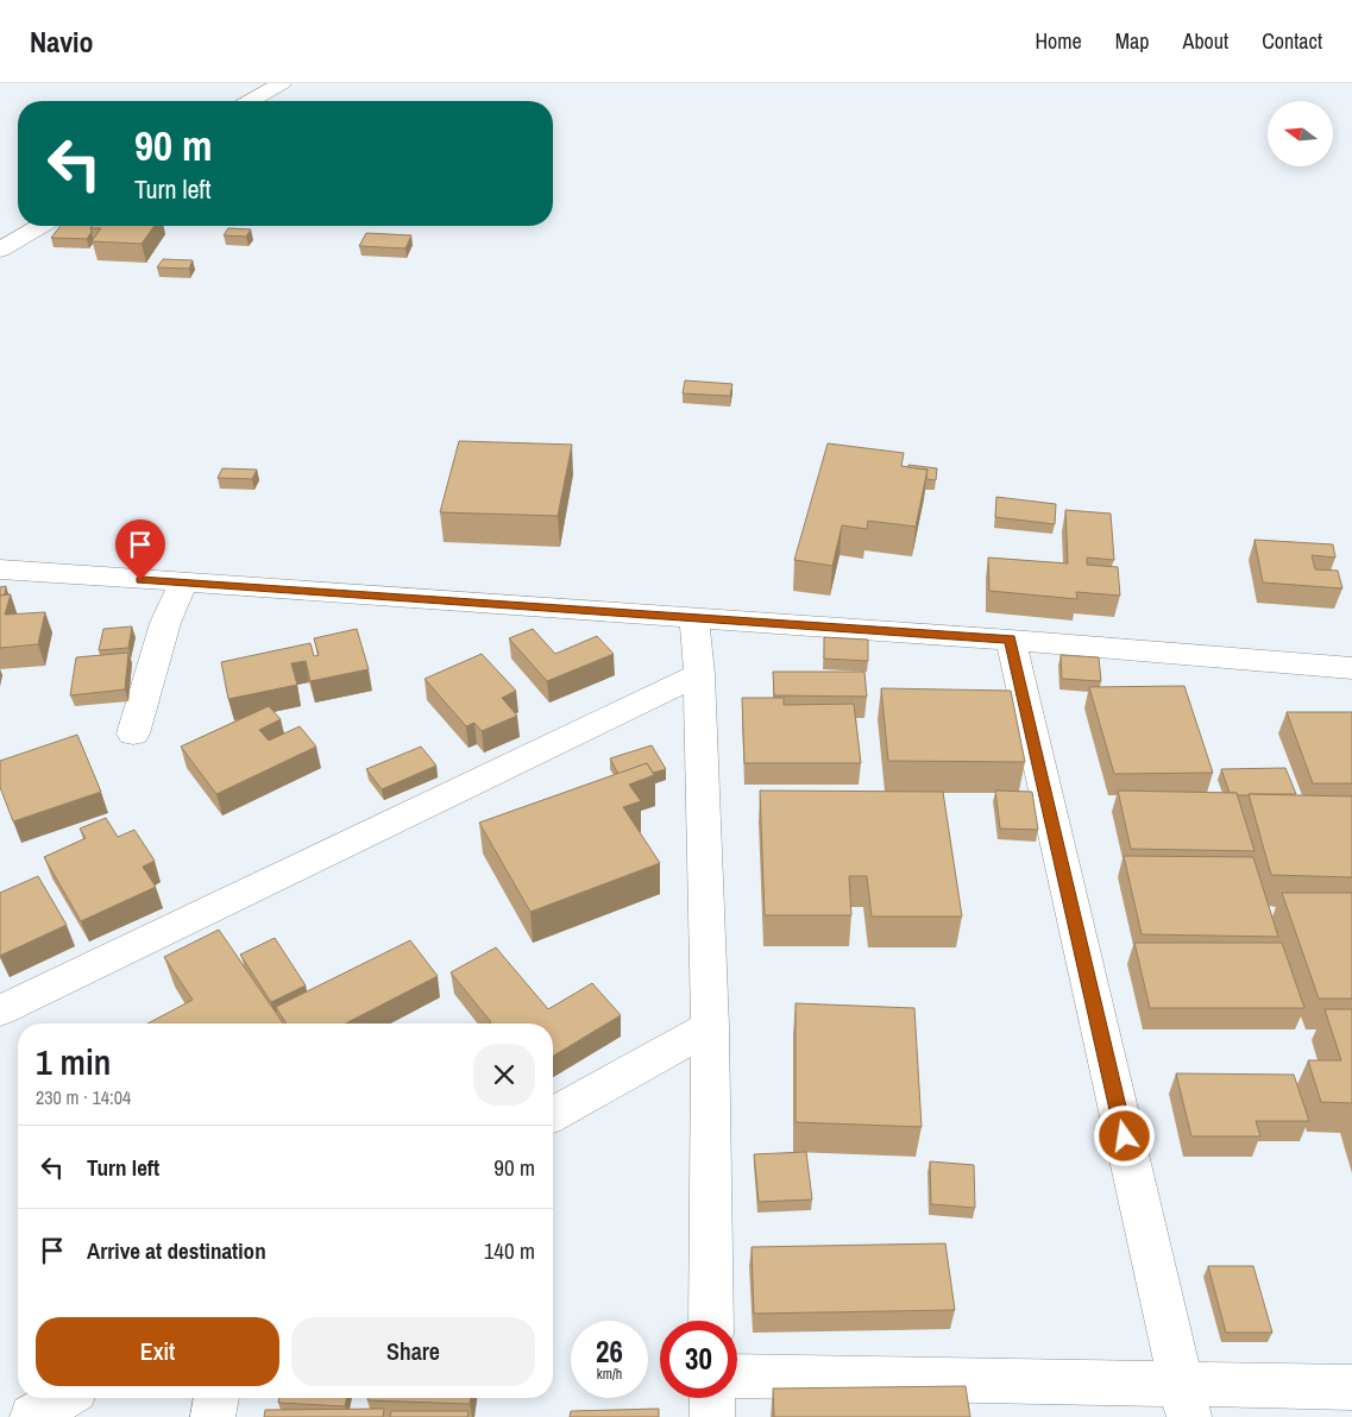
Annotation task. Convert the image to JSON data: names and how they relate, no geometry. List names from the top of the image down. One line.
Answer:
{"north":"left","page":{"header":"Navio","nav":["Home","Map","About","Contact"],"turn":["90 m","Turn left"],"heading":["1 min","230 m · 14:04"],"list":[{"name":"Turn left","value":"90 m"},{"name":"Arrive at destination","value":"140 m"}],"buttons":["Exit","Share"],"speed":"26 km/h","limit":"30"}}
